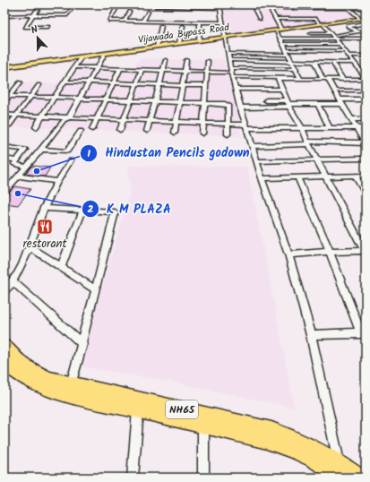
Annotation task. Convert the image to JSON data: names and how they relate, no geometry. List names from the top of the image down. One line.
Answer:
{"streets":{"highway":["NH65"],"main road":["Vijawada Bypass Road"]},"places":{"other":["Hindustan Pencils godown","K M PLAZA"],"restaurant":["restorant"]},"north":"top"}
